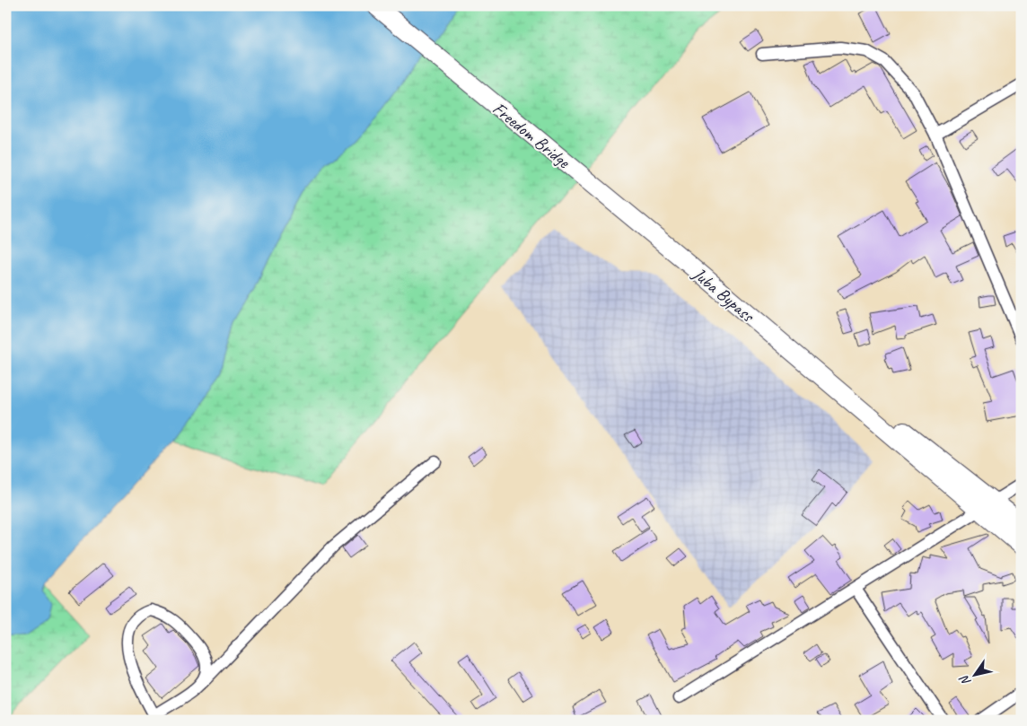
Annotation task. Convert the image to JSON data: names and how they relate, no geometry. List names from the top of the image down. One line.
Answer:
{"streets":{"main road":["Freedom Bridge","Juba Bypass"]},"crossings":[["Freedom Bridge","Juba Bypass"]],"north":"bottom left"}
